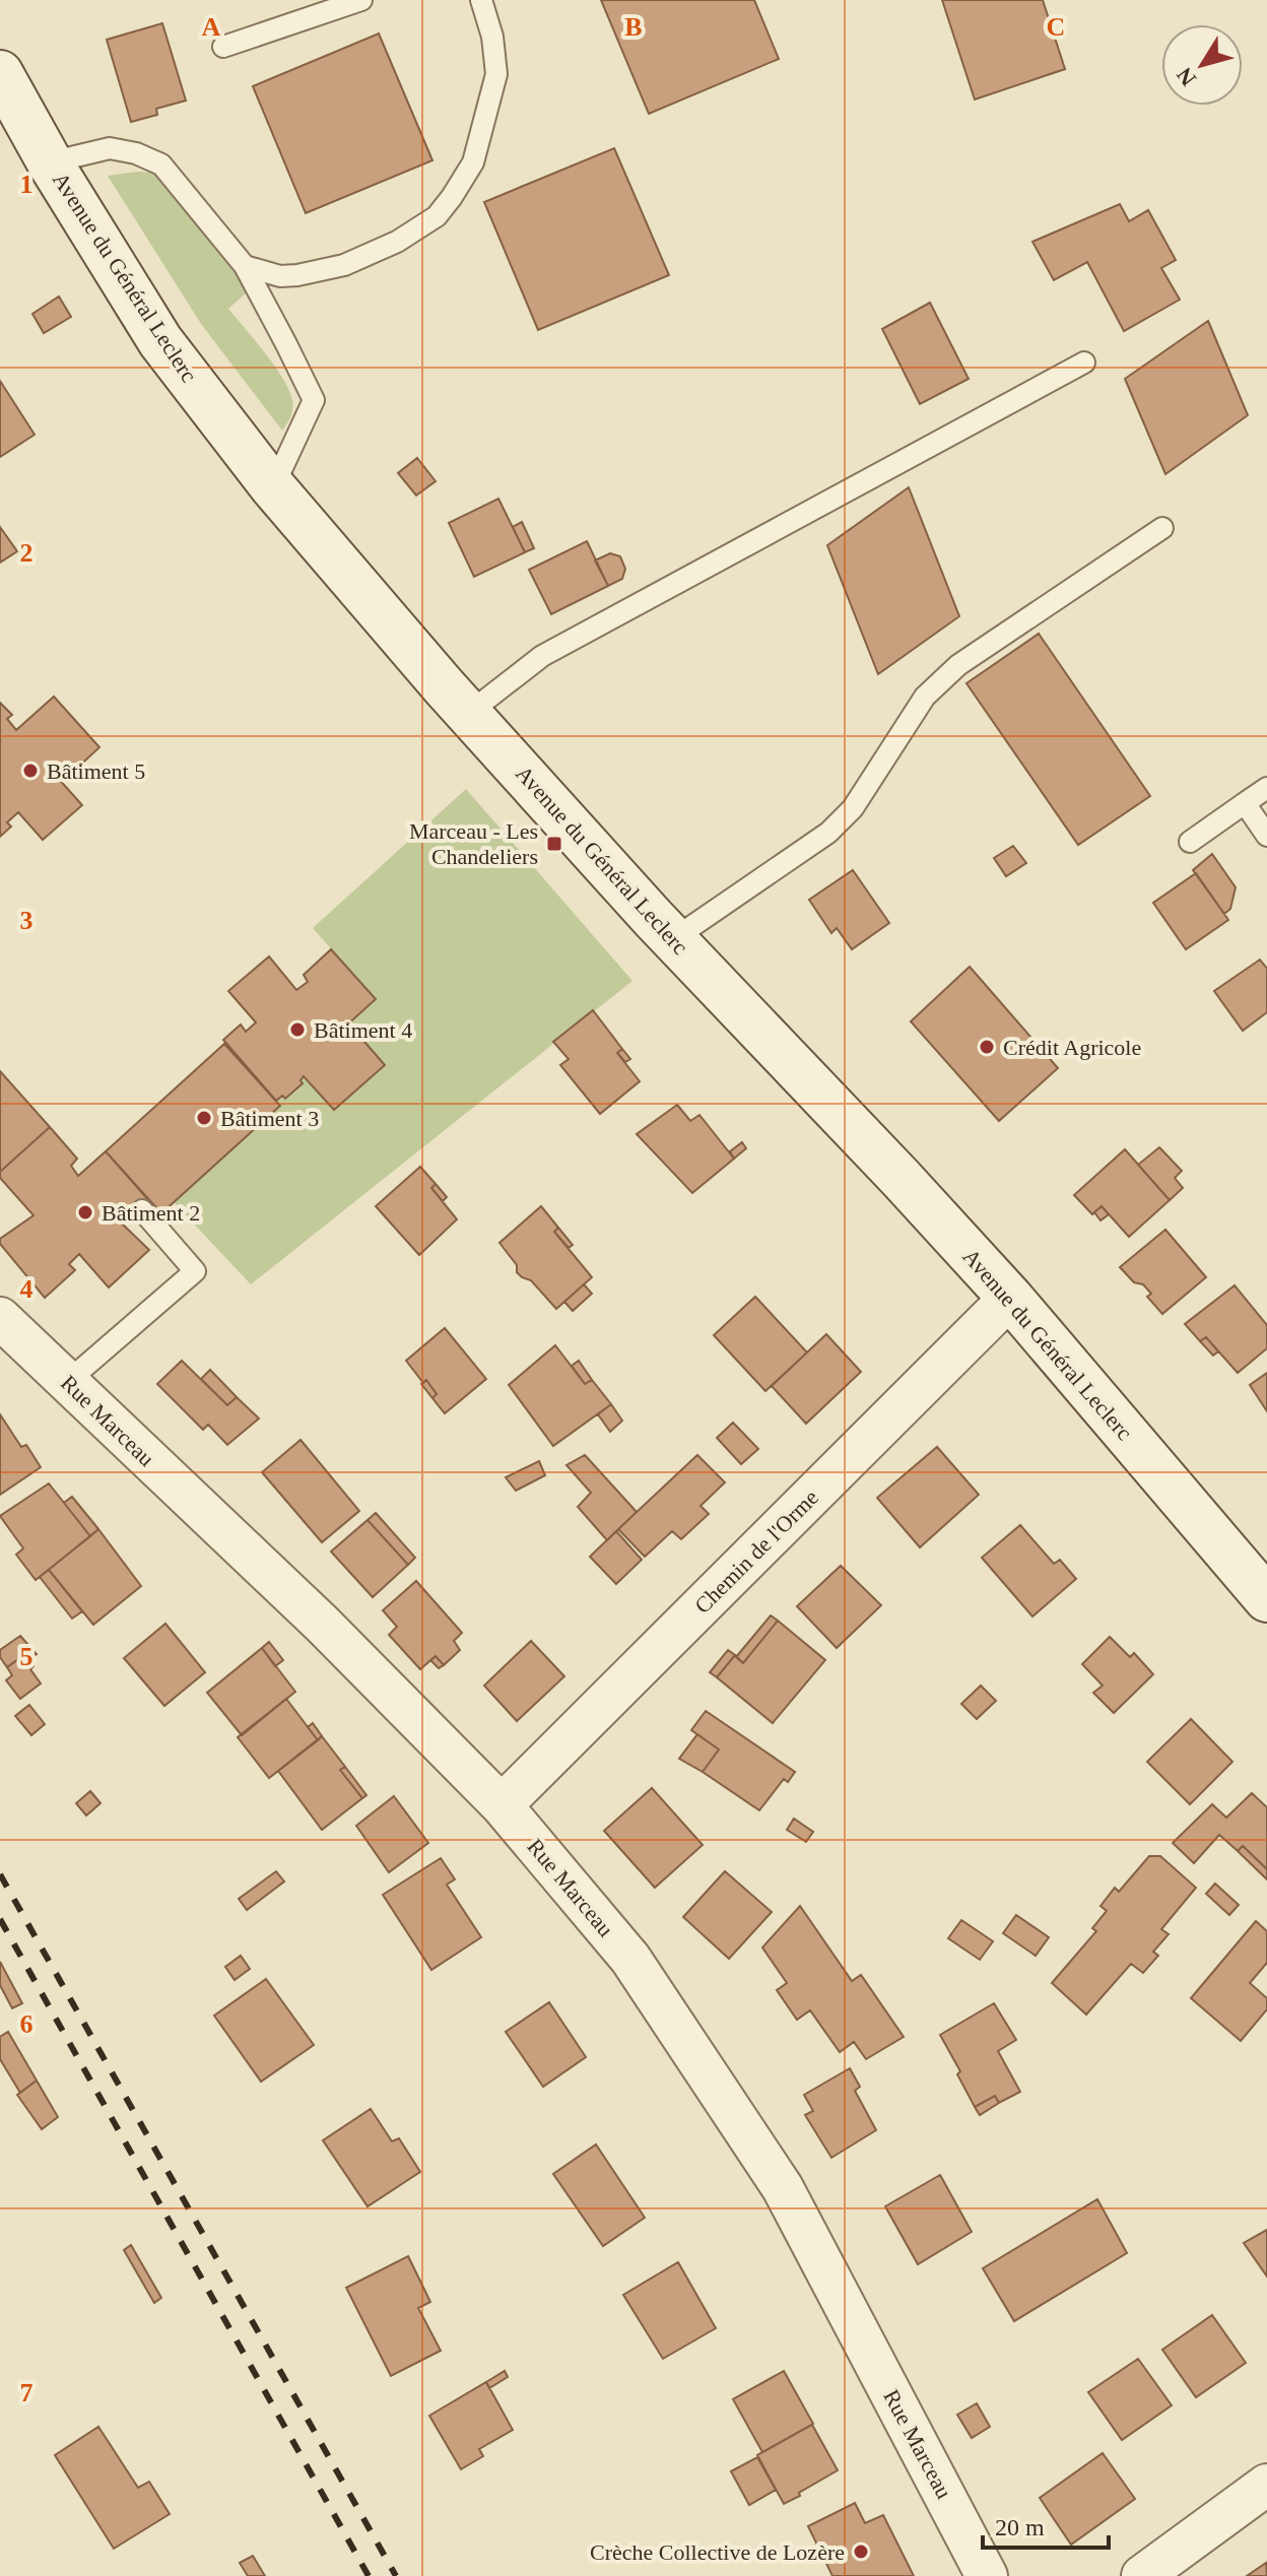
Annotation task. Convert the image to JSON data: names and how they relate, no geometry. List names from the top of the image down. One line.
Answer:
{"streets":{"main road":["Avenue du Général Leclerc"],"street":["Rue Marceau","Chemin de l'Orme"]},"crossings":[["Avenue du Général Leclerc","Chemin de l'Orme"],["Rue Marceau","Chemin de l'Orme"]],"places":{"other":["Bâtiment 5","Bâtiment 4","Crédit Agricole","Bâtiment 3","Bâtiment 2","Crèche Collective de Lozère"],"transit":["Marceau - Les Chandeliers"]},"scale_bar":"20 m","north":"bottom left","grid":{"columns":["A","B","C"],"rows":["1","2","3","4","5","6","7"]}}
